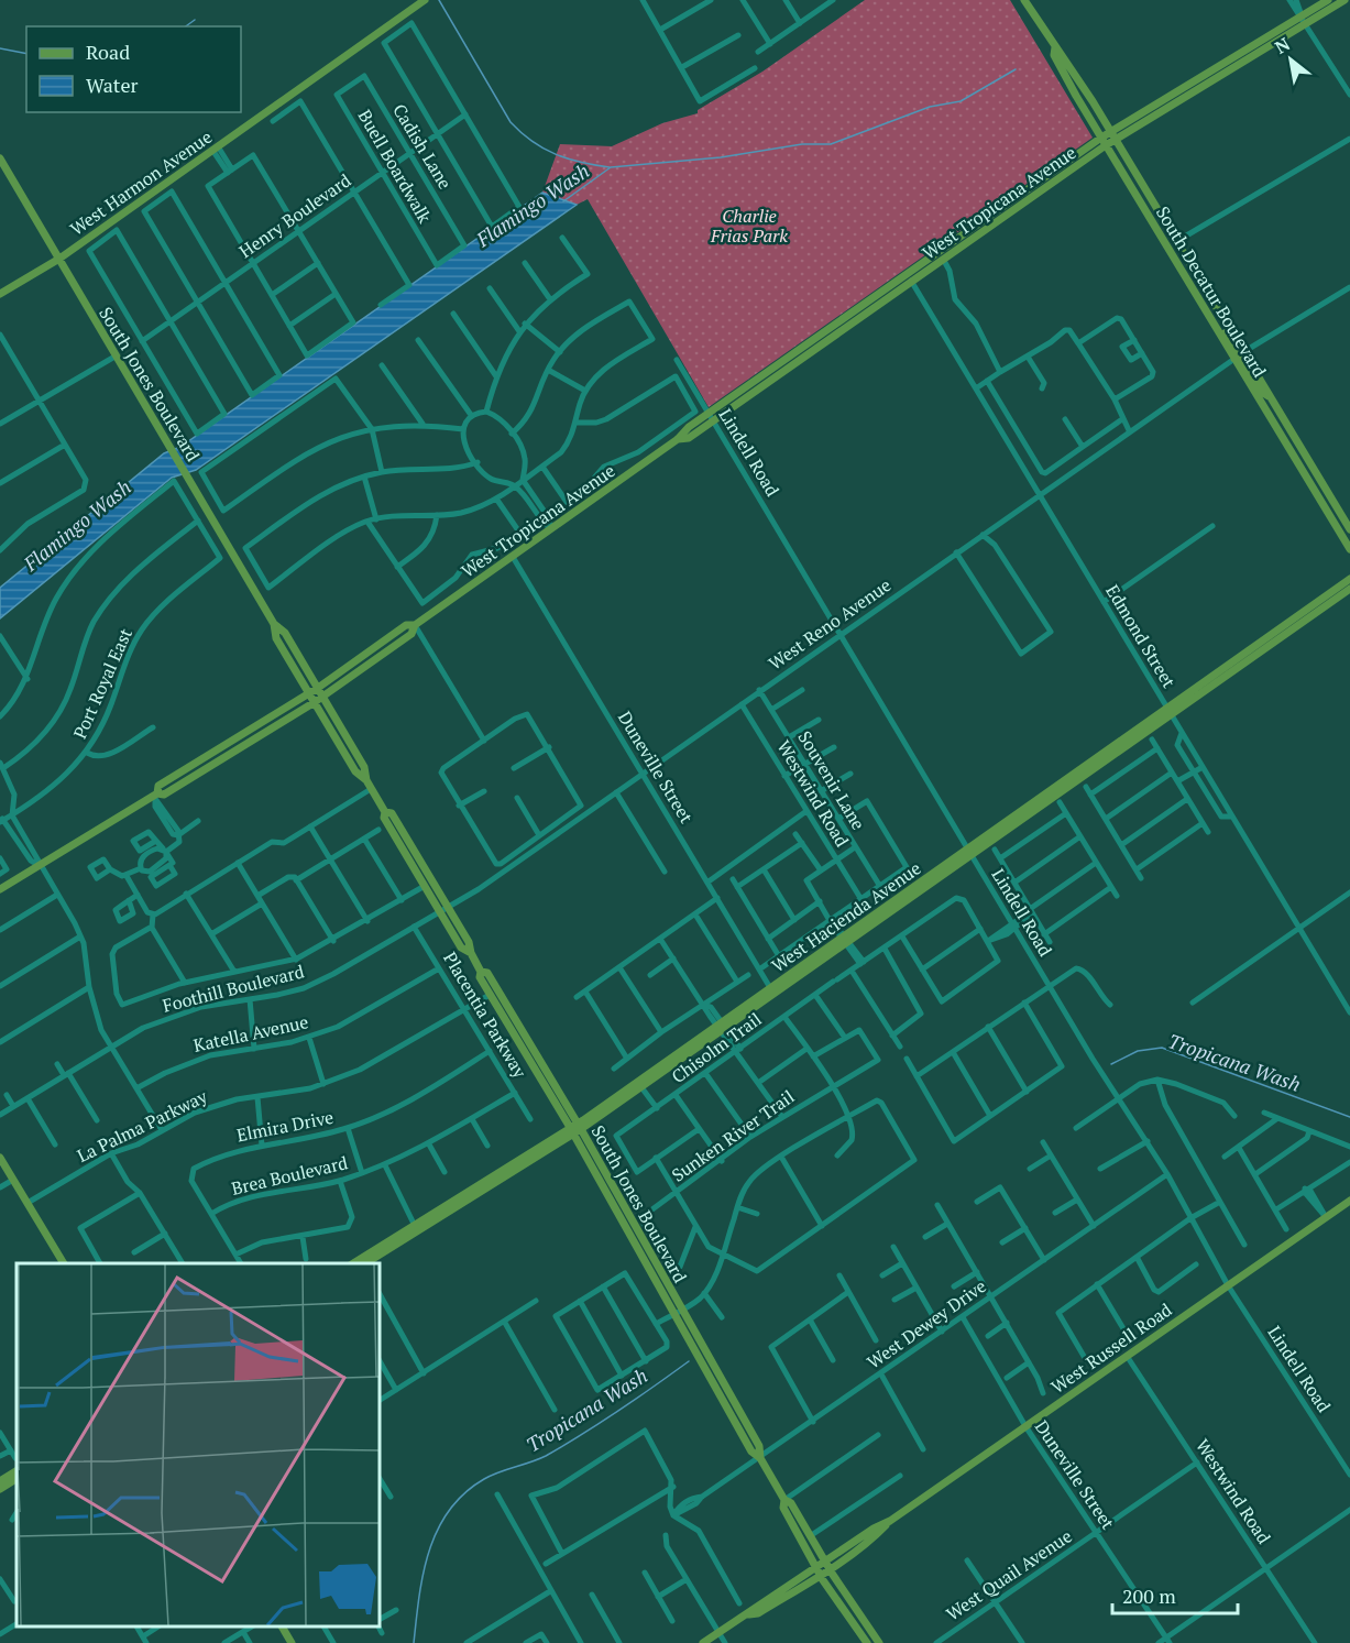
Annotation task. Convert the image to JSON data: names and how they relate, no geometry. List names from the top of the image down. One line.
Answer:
{"streets":{"main road":["West Harmon Avenue","West Tropicana Avenue","South Decatur Boulevard","South Jones Boulevard","West Hacienda Avenue","West Russell Road"],"street":["Cadish Lane","Buell Boardwalk","Henry Boulevard","Lindell Road","West Reno Avenue","Edmond Street","Port Royal East","Duneville Street","Souvenir Lane","Westwind Road","Foothill Boulevard","Placentia Parkway","Katella Avenue","Chisolm Trail","La Palma Parkway","Elmira Drive","Sunken River Trail","Brea Boulevard","West Dewey Drive","West Quail Avenue"]},"crossings":[["Cadish Lane","Buell Boardwalk"],["Cadish Lane","Henry Boulevard"],["Buell Boardwalk","Henry Boulevard"],["West Harmon Avenue","South Jones Boulevard"],["West Tropicana Avenue","South Decatur Boulevard"],["West Tropicana Avenue","South Jones Boulevard"],["West Tropicana Avenue","Lindell Road"],["West Tropicana Avenue","Edmond Street"],["West Tropicana Avenue","Duneville Street"],["South Decatur Boulevard","West Reno Avenue"],["South Jones Boulevard","West Reno Avenue"],["South Jones Boulevard","West Hacienda Avenue"],["South Jones Boulevard","Foothill Boulevard"],["South Jones Boulevard","La Palma Parkway"],["South Jones Boulevard","West Dewey Drive"],["South Jones Boulevard","West Russell Road"],["Lindell Road","West Reno Avenue"],["Lindell Road","West Hacienda Avenue"],["Lindell Road","West Dewey Drive"],["Lindell Road","West Russell Road"],["West Reno Avenue","Edmond Street"],["West Reno Avenue","Duneville Street"],["West Reno Avenue","Souvenir Lane"],["West Reno Avenue","Westwind Road"],["West Reno Avenue","Foothill Boulevard"],["Edmond Street","West Hacienda Avenue"],["Duneville Street","West Hacienda Avenue"],["Duneville Street","West Dewey Drive"],["Duneville Street","West Russell Road"],["Duneville Street","West Quail Avenue"],["Westwind Road","West Russell Road"],["Westwind Road","West Quail Avenue"],["Foothill Boulevard","Placentia Parkway"],["Placentia Parkway","Katella Avenue"],["Placentia Parkway","La Palma Parkway"],["Placentia Parkway","Elmira Drive"],["Placentia Parkway","Brea Boulevard"],["Elmira Drive","Brea Boulevard"]],"water":["Flamingo Wash","Tropicana Wash"],"parks":["Charlie Frias Park"],"legend":["Road","Water"],"scale_bar":"200 m","north":"top left"}
